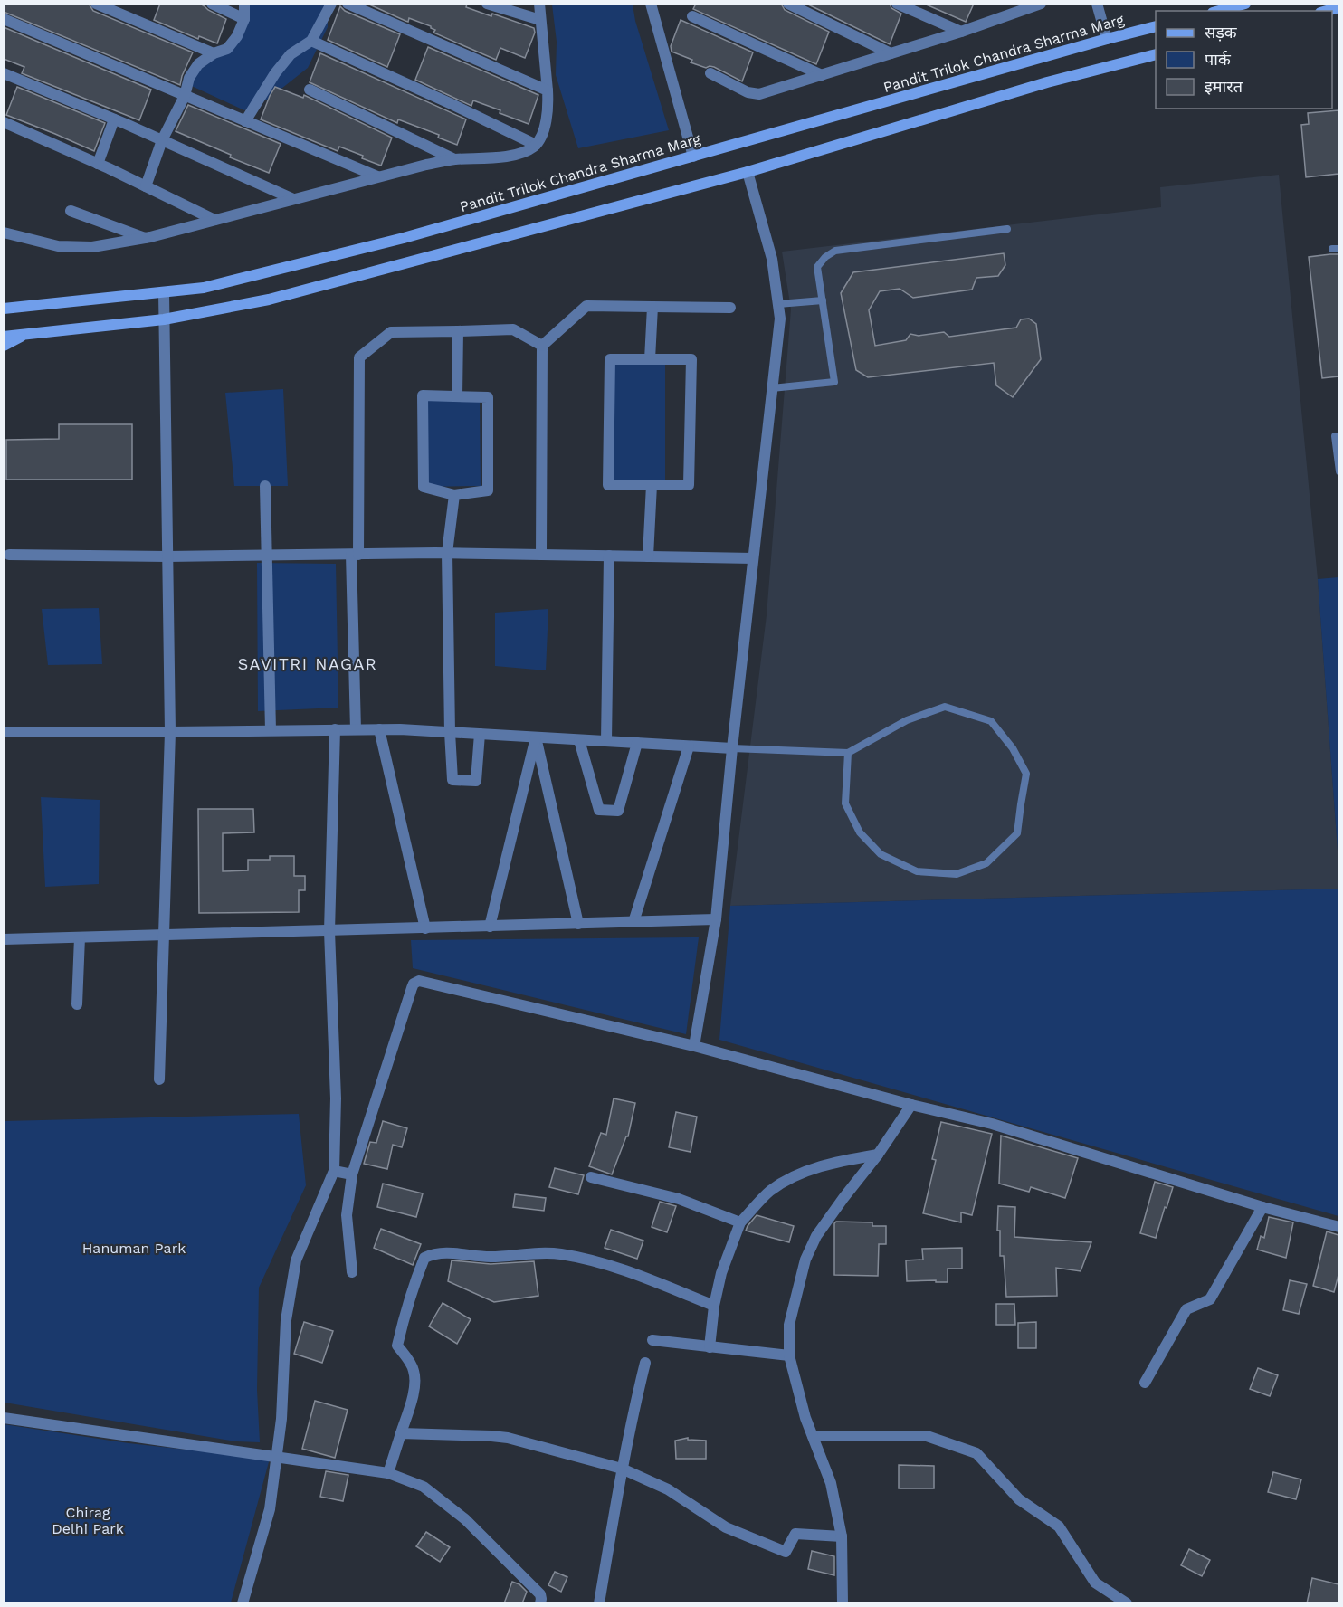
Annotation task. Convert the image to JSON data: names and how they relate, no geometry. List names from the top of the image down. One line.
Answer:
{"streets":{"main road":["Pandit Trilok Chandra Sharma Marg"]},"districts":["SAVITRI NAGAR"],"parks":["Hanuman Park","Chirag Delhi Park"],"legend":["सड़क","पार्क","इमारत"]}
